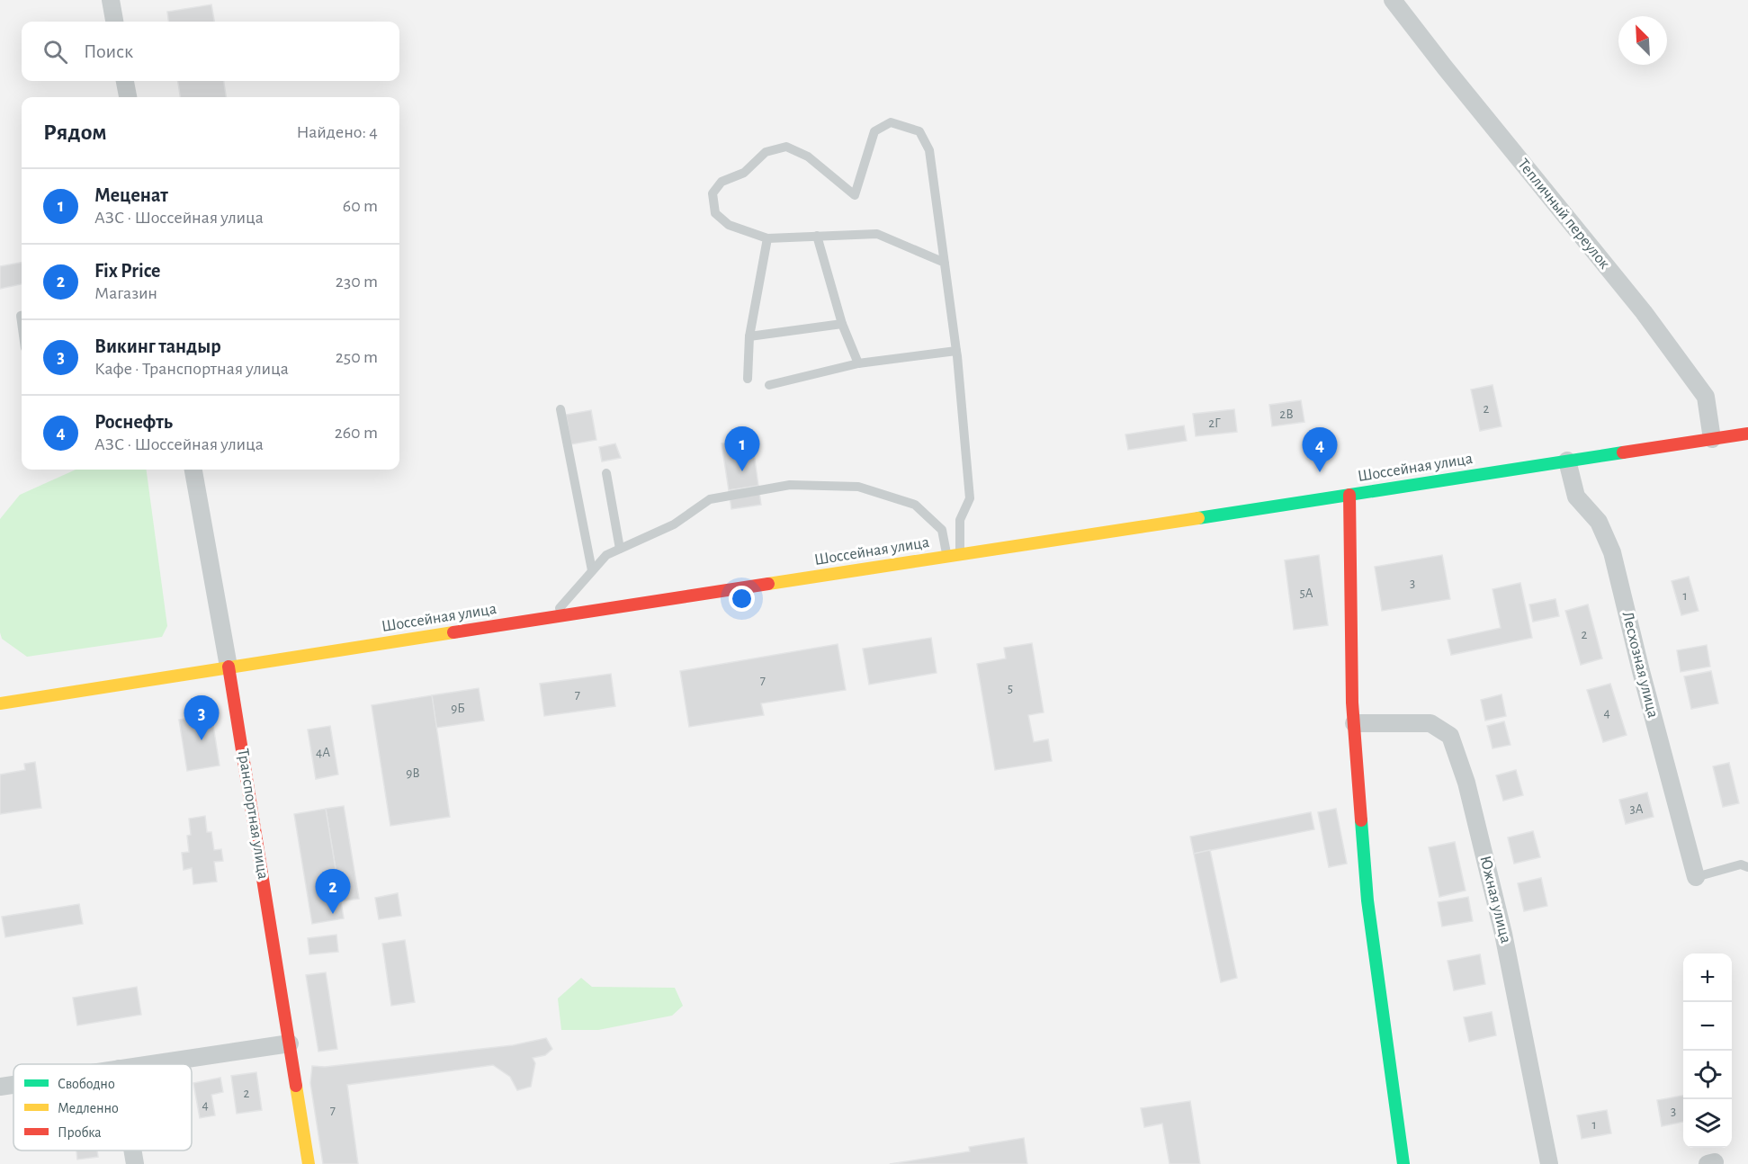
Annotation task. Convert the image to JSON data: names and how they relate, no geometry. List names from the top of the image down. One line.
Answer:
{"streets":{"main road":["Шоссейная улица","Транспортная улица"],"street":["Тепличный переулок","Лесхозная улица","Южная улица"]},"crossings":[["Тепличный переулок","Шоссейная улица"],["Шоссейная улица","Лесхозная улица"],["Шоссейная улица","Транспортная улица"]],"house_numbers":["2","2В","2Г","3","5А","1","2","7","5","7","9Б","4","4А","9В","3А","2","4","7","3","1"],"legend":["Свободно","Медленно","Пробка"],"north":"top left","page":{"search":"Поиск","heading":["Рядом","Найдено: 4"],"list":[{"mark":"1","name":"Меценат","note":"АЗС · Шоссейная улица","value":"60 m"},{"mark":"2","name":"Fix Price","note":"Магазин","value":"230 m"},{"mark":"3","name":"Викинг тандыр","note":"Кафе · Транспортная улица","value":"250 m"},{"mark":"4","name":"Роснефть","note":"АЗС · Шоссейная улица","value":"260 m"}],"pins":["1","4","3","2"],"map_buttons":["+","−"]}}
